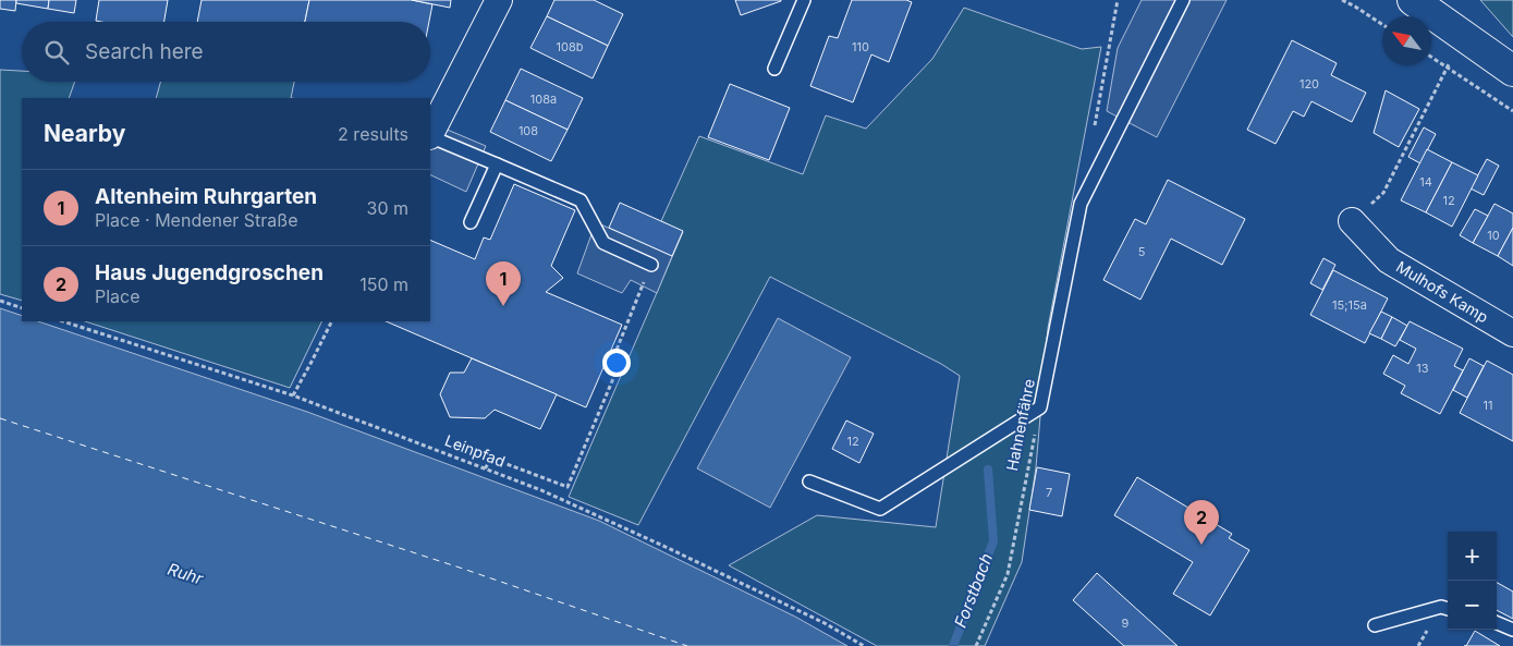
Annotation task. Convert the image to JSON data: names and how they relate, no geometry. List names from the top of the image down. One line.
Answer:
{"streets":{"street":["Mulhofs Kamp"],"lane":["Hahnenfähre"],"path":["Leinpfad"]},"water":["Ruhr","Forstbach"],"house_numbers":["108b","110","120","108a","108","14","12","10","5","15;15a","13","11","12","7","9"],"north":"top left","page":{"search":"Search here","heading":["Nearby","2 results"],"list":[{"mark":"1","name":"Altenheim Ruhrgarten","note":"Place · Mendener Straße","value":"30 m"},{"mark":"2","name":"Haus Jugendgroschen","note":"Place","value":"150 m"}],"pins":["1","2"],"map_buttons":["+","−"]}}
